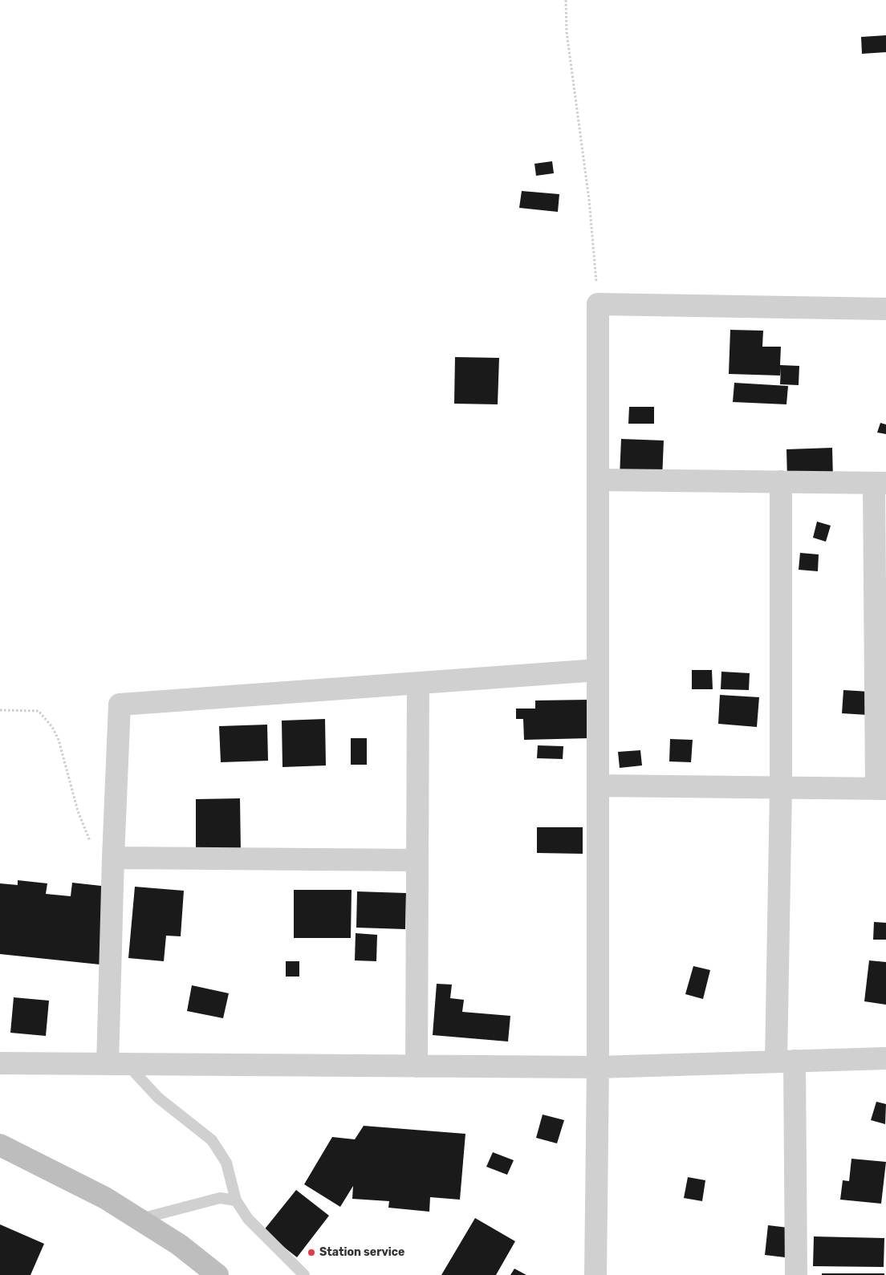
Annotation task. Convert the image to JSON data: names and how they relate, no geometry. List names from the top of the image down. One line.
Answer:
{"places":["Station service"]}
